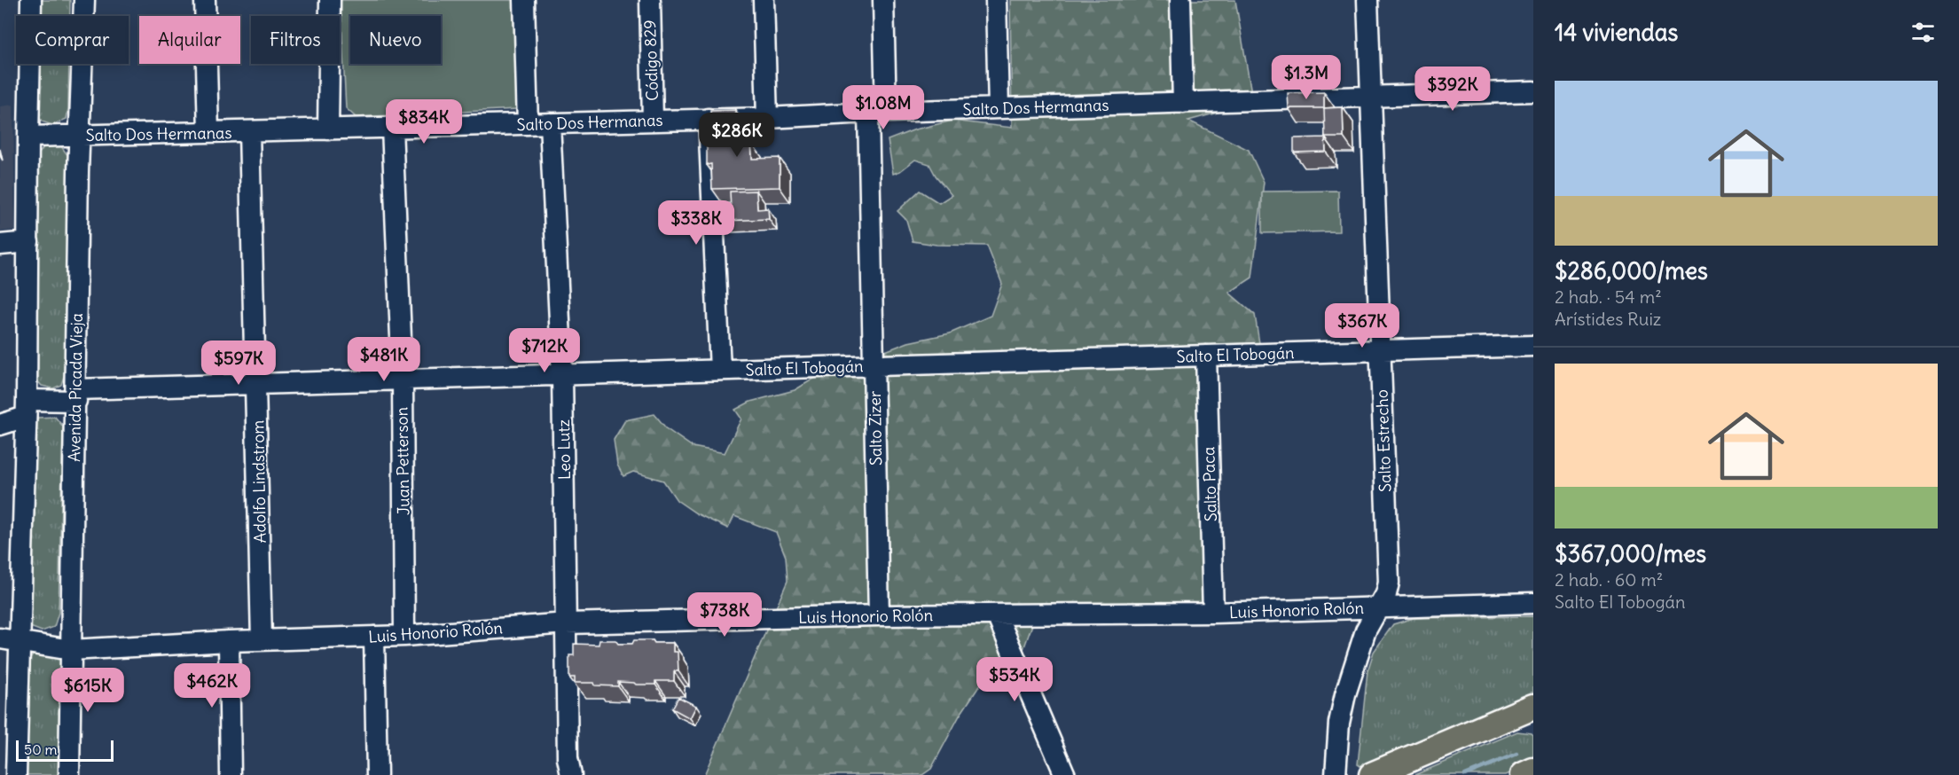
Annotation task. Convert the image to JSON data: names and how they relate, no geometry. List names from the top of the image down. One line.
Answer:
{"streets":{"street":["Código 829","Salto Dos Hermanas","Salto El Tobogán","Avenida Picada Vieja","Salto Zizer","Salto Estrecho","Leo Lutz","Juan Petterson","Adolfo Lindstrom","Salto Paca","Luis Honorio Rolón"]},"crossings":[["Código 829","Salto Dos Hermanas"],["Salto Dos Hermanas","Avenida Picada Vieja"],["Salto Dos Hermanas","Salto Zizer"],["Salto Dos Hermanas","Salto Estrecho"],["Salto Dos Hermanas","Leo Lutz"],["Salto Dos Hermanas","Juan Petterson"],["Salto Dos Hermanas","Adolfo Lindstrom"],["Salto El Tobogán","Avenida Picada Vieja"],["Salto El Tobogán","Salto Zizer"],["Salto El Tobogán","Salto Estrecho"],["Salto El Tobogán","Leo Lutz"],["Salto El Tobogán","Juan Petterson"],["Salto El Tobogán","Adolfo Lindstrom"],["Salto El Tobogán","Salto Paca"],["Avenida Picada Vieja","Luis Honorio Rolón"],["Salto Zizer","Luis Honorio Rolón"],["Salto Estrecho","Luis Honorio Rolón"],["Leo Lutz","Luis Honorio Rolón"],["Juan Petterson","Luis Honorio Rolón"],["Adolfo Lindstrom","Luis Honorio Rolón"],["Salto Paca","Luis Honorio Rolón"]],"scale_bar":"50 m","page":{"heading":"14 viviendas","chip":["Comprar","Alquilar","Filtros","Nuevo"],"price":["$1.3M","$392K","$1.08M","$834K","$286K","$338K","$367K","$712K","$481K","$597K","$738K","$534K","$462K","$615K"],"list":[{"name":"$286,000/mes","note":"2 hab. · 54 m² · Arístides Ruiz"},{"name":"$367,000/mes","note":"2 hab. · 60 m² · Salto El Tobogán"}],"scale":"50 m"}}
